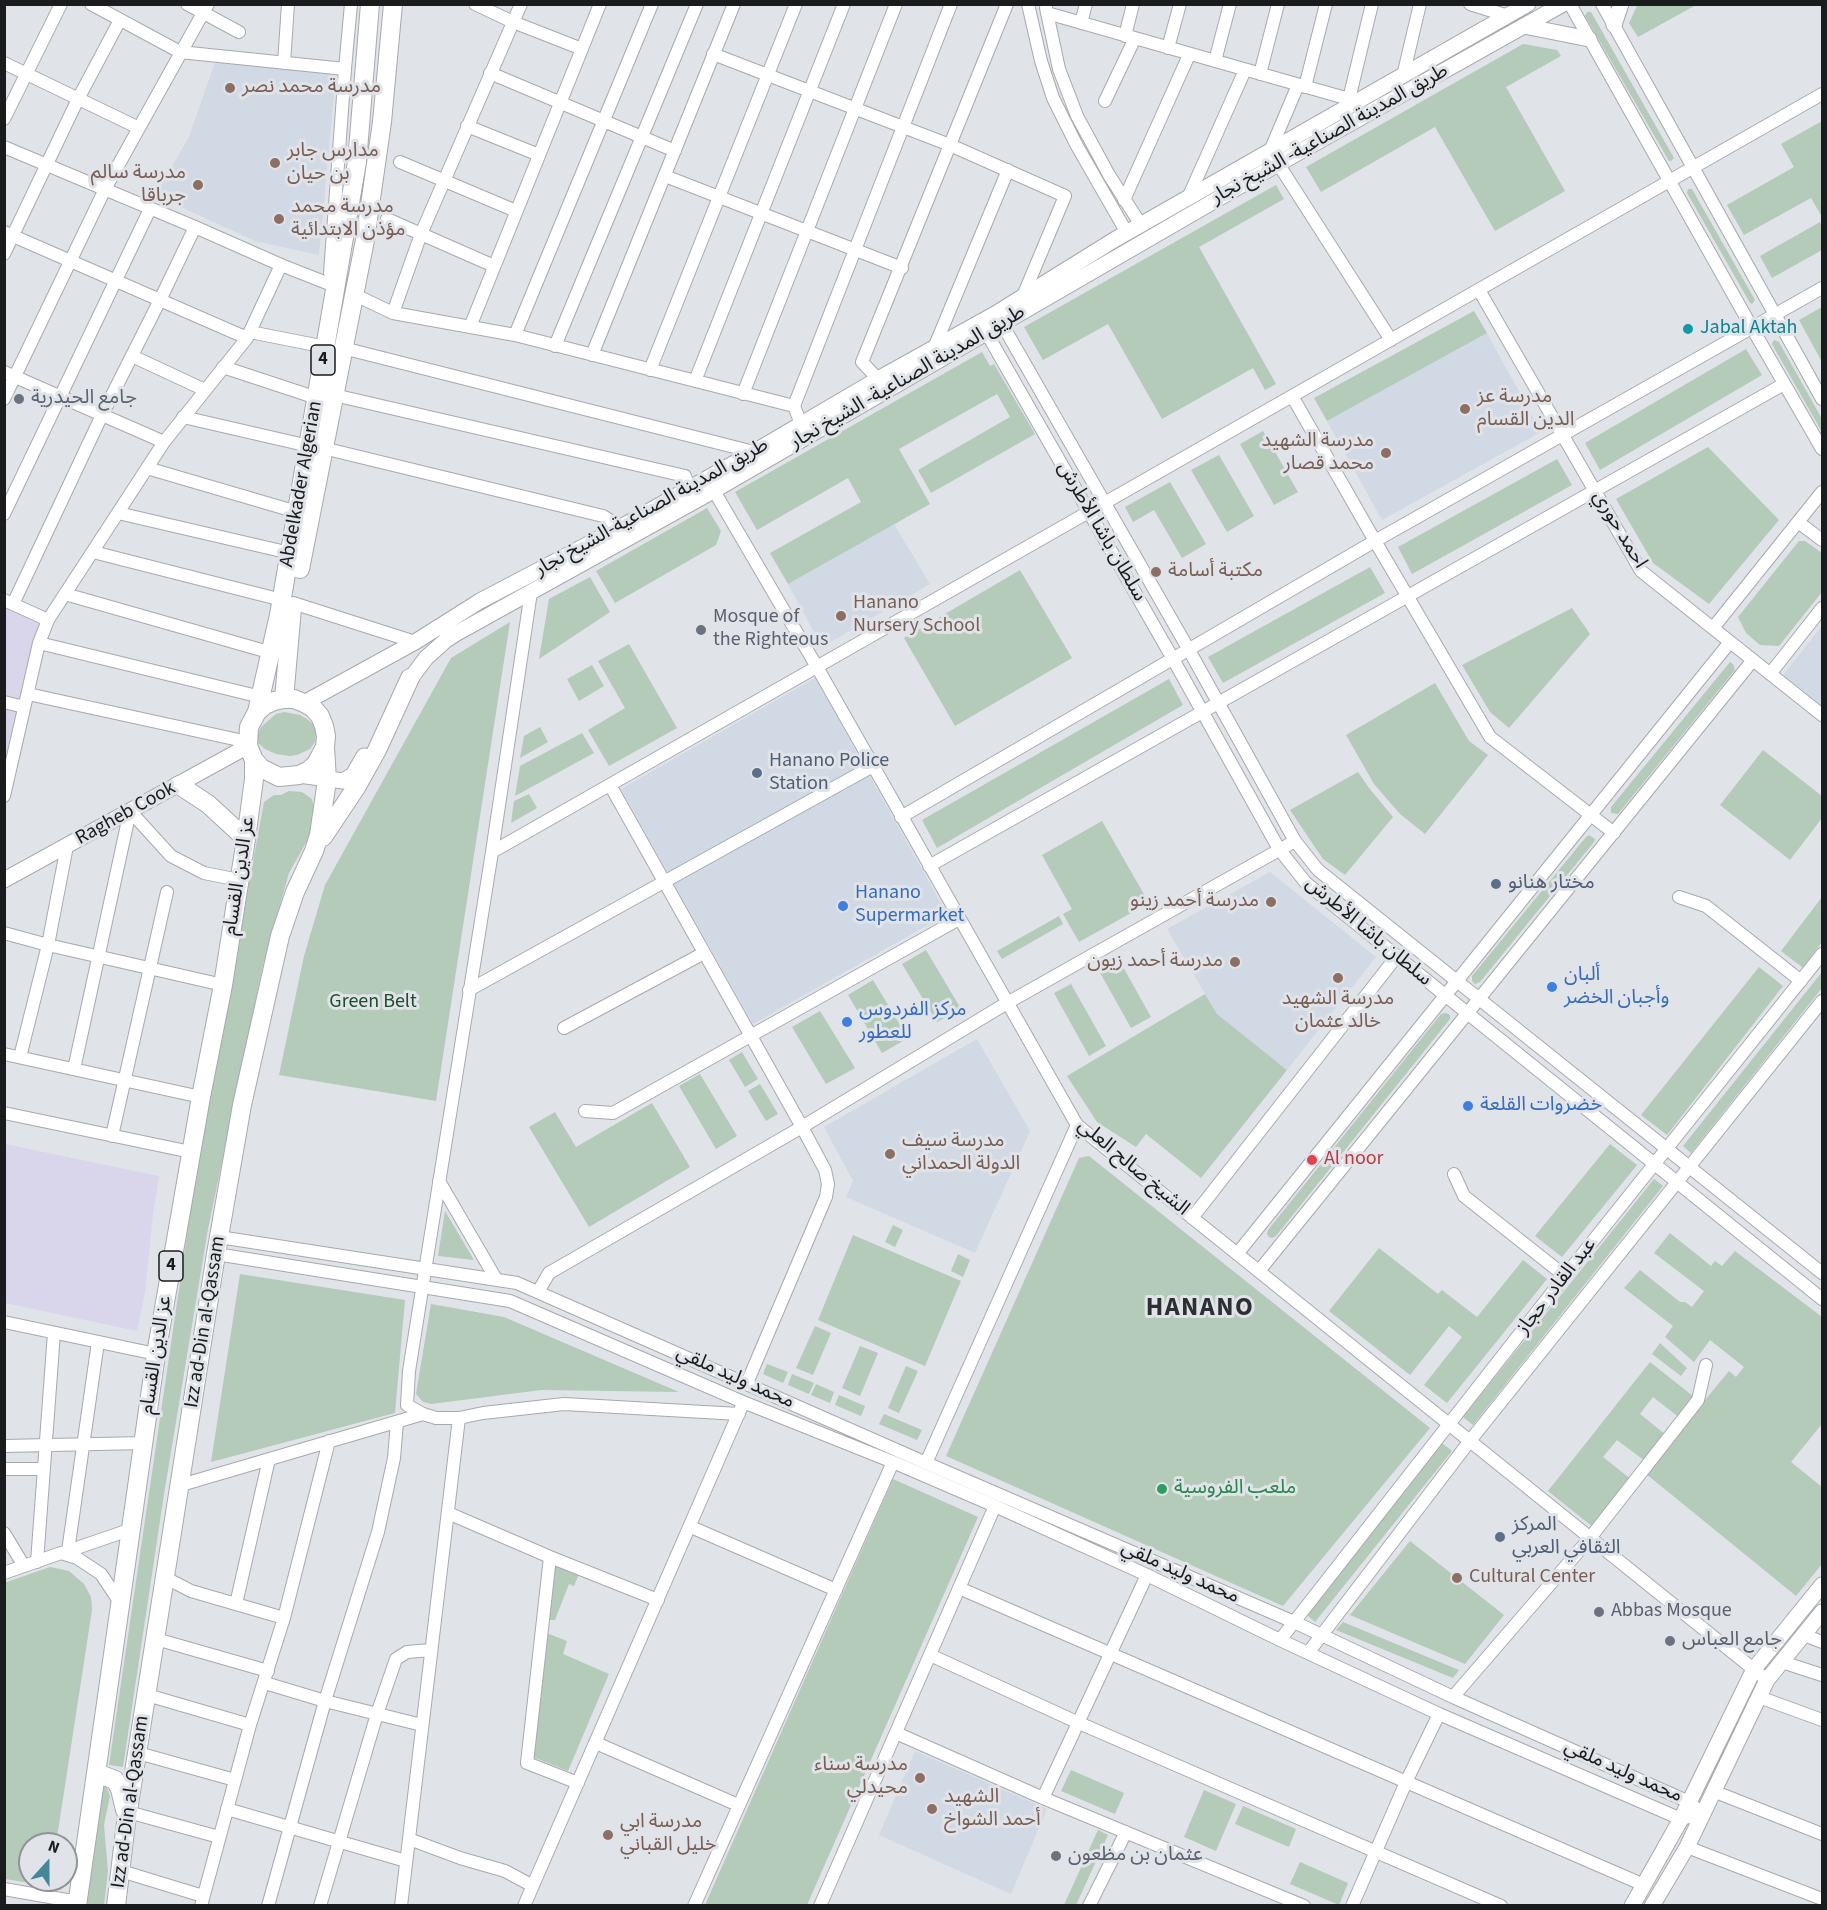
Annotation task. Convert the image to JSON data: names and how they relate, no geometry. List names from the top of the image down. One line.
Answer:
{"streets":{"highway":["4","Abdelkader Algerian","عز الدين القسام","Izz ad-Din al-Qassam"],"main road":["طريق المدينة الصناعية- الشيخ نجار","طريق المدينة الصناعية-الشيخ نجار","Ragheb Cook"],"street":["احمد حوري","سلطان باشا الأطرش","الشيخ صالح العلي","عبد القادر حجاز","محمد وليد ملقي"]},"crossings":[["طريق المدينة الصناعية- الشيخ نجار","Abdelkader Algerian"],["طريق المدينة الصناعية- الشيخ نجار","طريق المدينة الصناعية-الشيخ نجار"],["طريق المدينة الصناعية- الشيخ نجار","سلطان باشا الأطرش"],["طريق المدينة الصناعية- الشيخ نجار","Ragheb Cook"],["طريق المدينة الصناعية- الشيخ نجار","عز الدين القسام"],["طريق المدينة الصناعية- الشيخ نجار","الشيخ صالح العلي"],["طريق المدينة الصناعية- الشيخ نجار","Izz ad-Din al-Qassam"],["Abdelkader Algerian","طريق المدينة الصناعية-الشيخ نجار"],["Abdelkader Algerian","Ragheb Cook"],["Abdelkader Algerian","عز الدين القسام"],["Abdelkader Algerian","Izz ad-Din al-Qassam"],["طريق المدينة الصناعية-الشيخ نجار","سلطان باشا الأطرش"],["طريق المدينة الصناعية-الشيخ نجار","Ragheb Cook"],["طريق المدينة الصناعية-الشيخ نجار","عز الدين القسام"],["طريق المدينة الصناعية-الشيخ نجار","الشيخ صالح العلي"],["طريق المدينة الصناعية-الشيخ نجار","Izz ad-Din al-Qassam"],["سلطان باشا الأطرش","عبد القادر حجاز"],["Ragheb Cook","عز الدين القسام"],["Ragheb Cook","Izz ad-Din al-Qassam"],["عز الدين القسام","Izz ad-Din al-Qassam"],["الشيخ صالح العلي","عبد القادر حجاز"],["عبد القادر حجاز","محمد وليد ملقي"],["Izz ad-Din al-Qassam","محمد وليد ملقي"]],"districts":["HANANO"],"parks":["Green Belt"],"places":["مدرسة محمد نصر","مدارس جابر بن حيان","مدرسة سالم جرباقا","مدرسة محمد مؤذن الابتدائية","Jabal Aktah","جامع الحيدرية","مدرسة عز الدين القسام","مدرسة الشهيد محمد قصار","مكتبة أسامة","Hanano Nursery School","Mosque of the Righteous","Hanano Police Station","مختار هنانو","مدرسة أحمد زينو","Hanano Supermarket","مدرسة أحمد زيون","مدرسة الشهيد خالد عثمان","ألبان وأجبان الخضر","مركز الفردوس للعطور","خضروات القلعة","مدرسة سيف الدولة الحمداني","Al noor","ملعب الفروسية","المركز الثقافي العربي","Cultural Center","Abbas Mosque","جامع العباس","مدرسة سناء محيدلي","الشهيد أحمد الشواخ","مدرسة ابي خليل القباني","عثمان بن مظعون"],"north":"top"}
